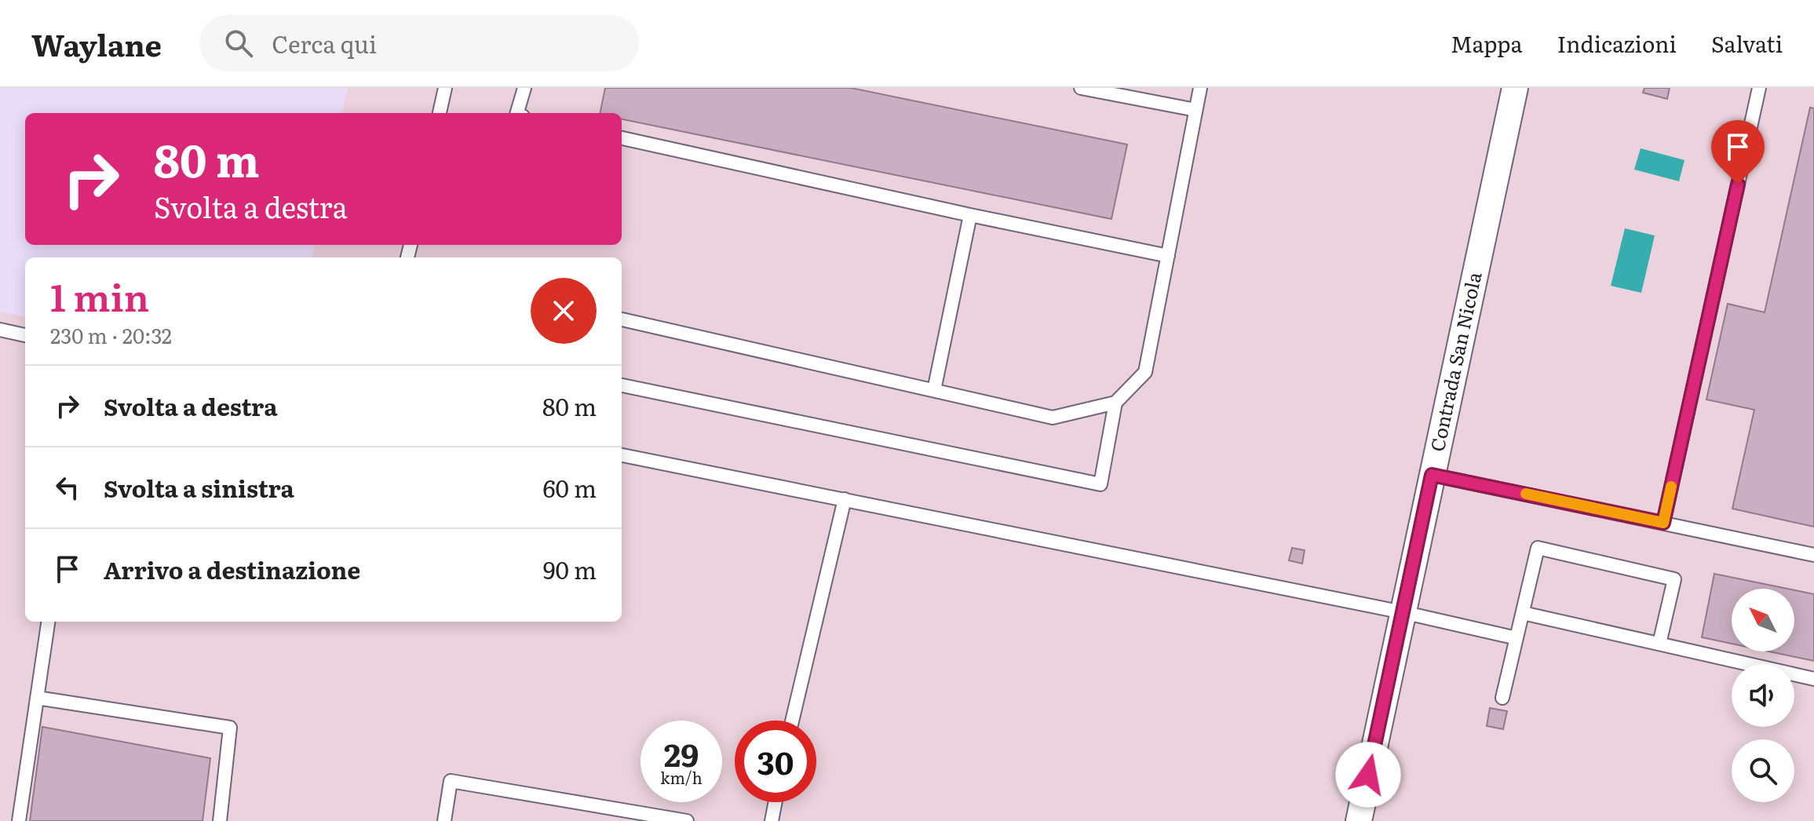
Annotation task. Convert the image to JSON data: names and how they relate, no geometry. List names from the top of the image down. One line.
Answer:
{"streets":{"street":["Contrada San Nicola"]},"north":"top left","page":{"header":"Waylane","search":"Cerca qui","nav":["Mappa","Indicazioni","Salvati"],"turn":["80 m","Svolta a destra"],"heading":["1 min","230 m · 20:32"],"list":[{"name":"Svolta a destra","value":"80 m"},{"name":"Svolta a sinistra","value":"60 m"},{"name":"Arrivo a destinazione","value":"90 m"}],"speed":"29 km/h","limit":"30"}}
